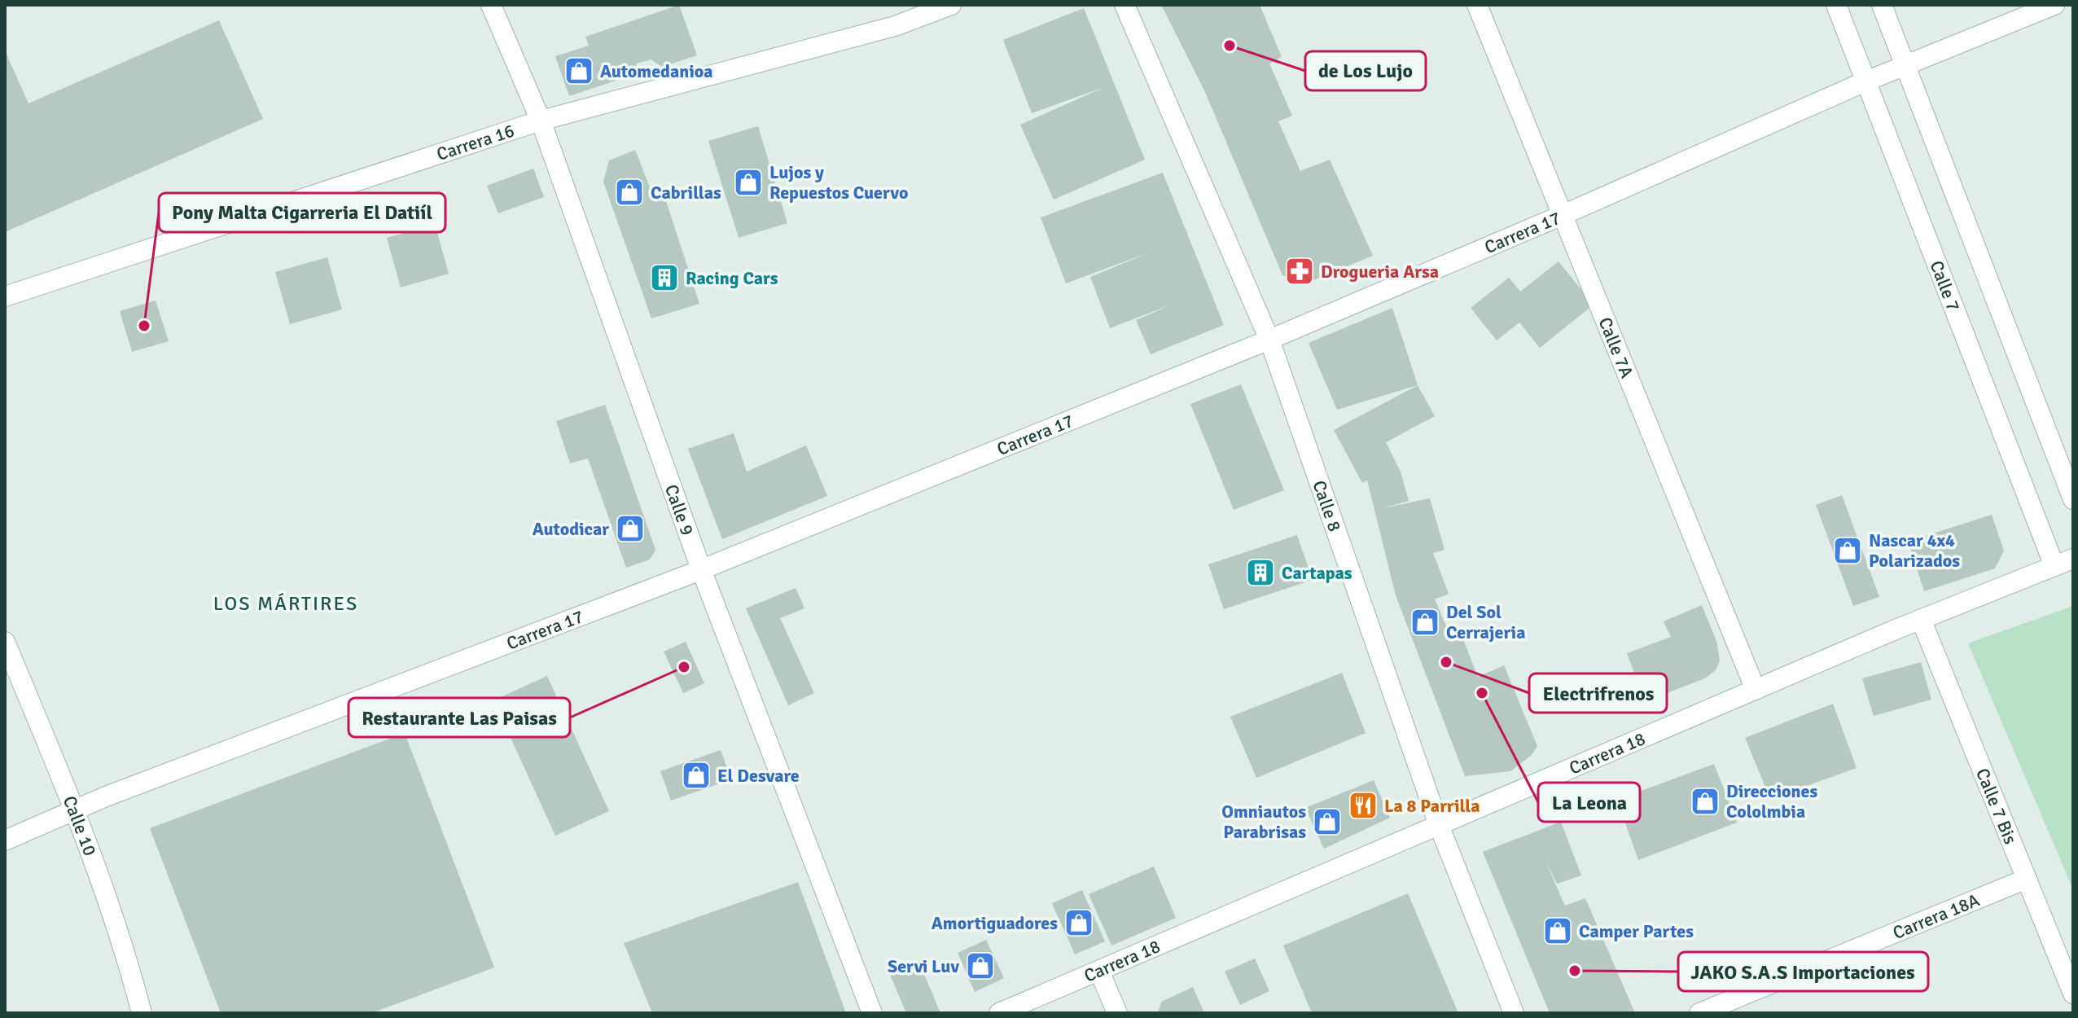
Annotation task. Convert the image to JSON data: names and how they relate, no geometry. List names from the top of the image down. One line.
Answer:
{"streets":{"street":["Carrera 16","Carrera 17","Calle 7","Calle 7A","Calle 8","Calle 9","Carrera 18","Calle 7 Bis","Calle 10","Carrera 18A"]},"crossings":[["Carrera 16","Calle 9"],["Carrera 17","Calle 7"],["Carrera 17","Calle 7A"],["Carrera 17","Calle 8"],["Carrera 17","Calle 9"],["Carrera 17","Calle 10"],["Calle 7","Carrera 18"],["Calle 7A","Carrera 18"],["Calle 8","Carrera 18"],["Carrera 18","Calle 7 Bis"],["Calle 7 Bis","Carrera 18A"]],"districts":["LOS MÁRTIRES"],"places":{"other":["de Los Lujo","Pony Malta Cigarreria El Datiíl","Electrifrenos","Restaurante Las Paisas","La Leona","JAKO S.A.S Importaciones"],"shop":["Automedanioa","Lujos y Repuestos Cuervo","Cabrillas","Autodicar","Nascar 4x4 Polarizados","Del Sol Cerrajeria","El Desvare","Direcciones Cololmbia","Omniautos Parabrisas","Amortiguadores","Camper Partes","Servi Luv"],"pharmacy":["Drogueria Arsa"],"building":["Racing Cars","Cartapas"],"restaurant":["La 8 Parrilla"]}}
